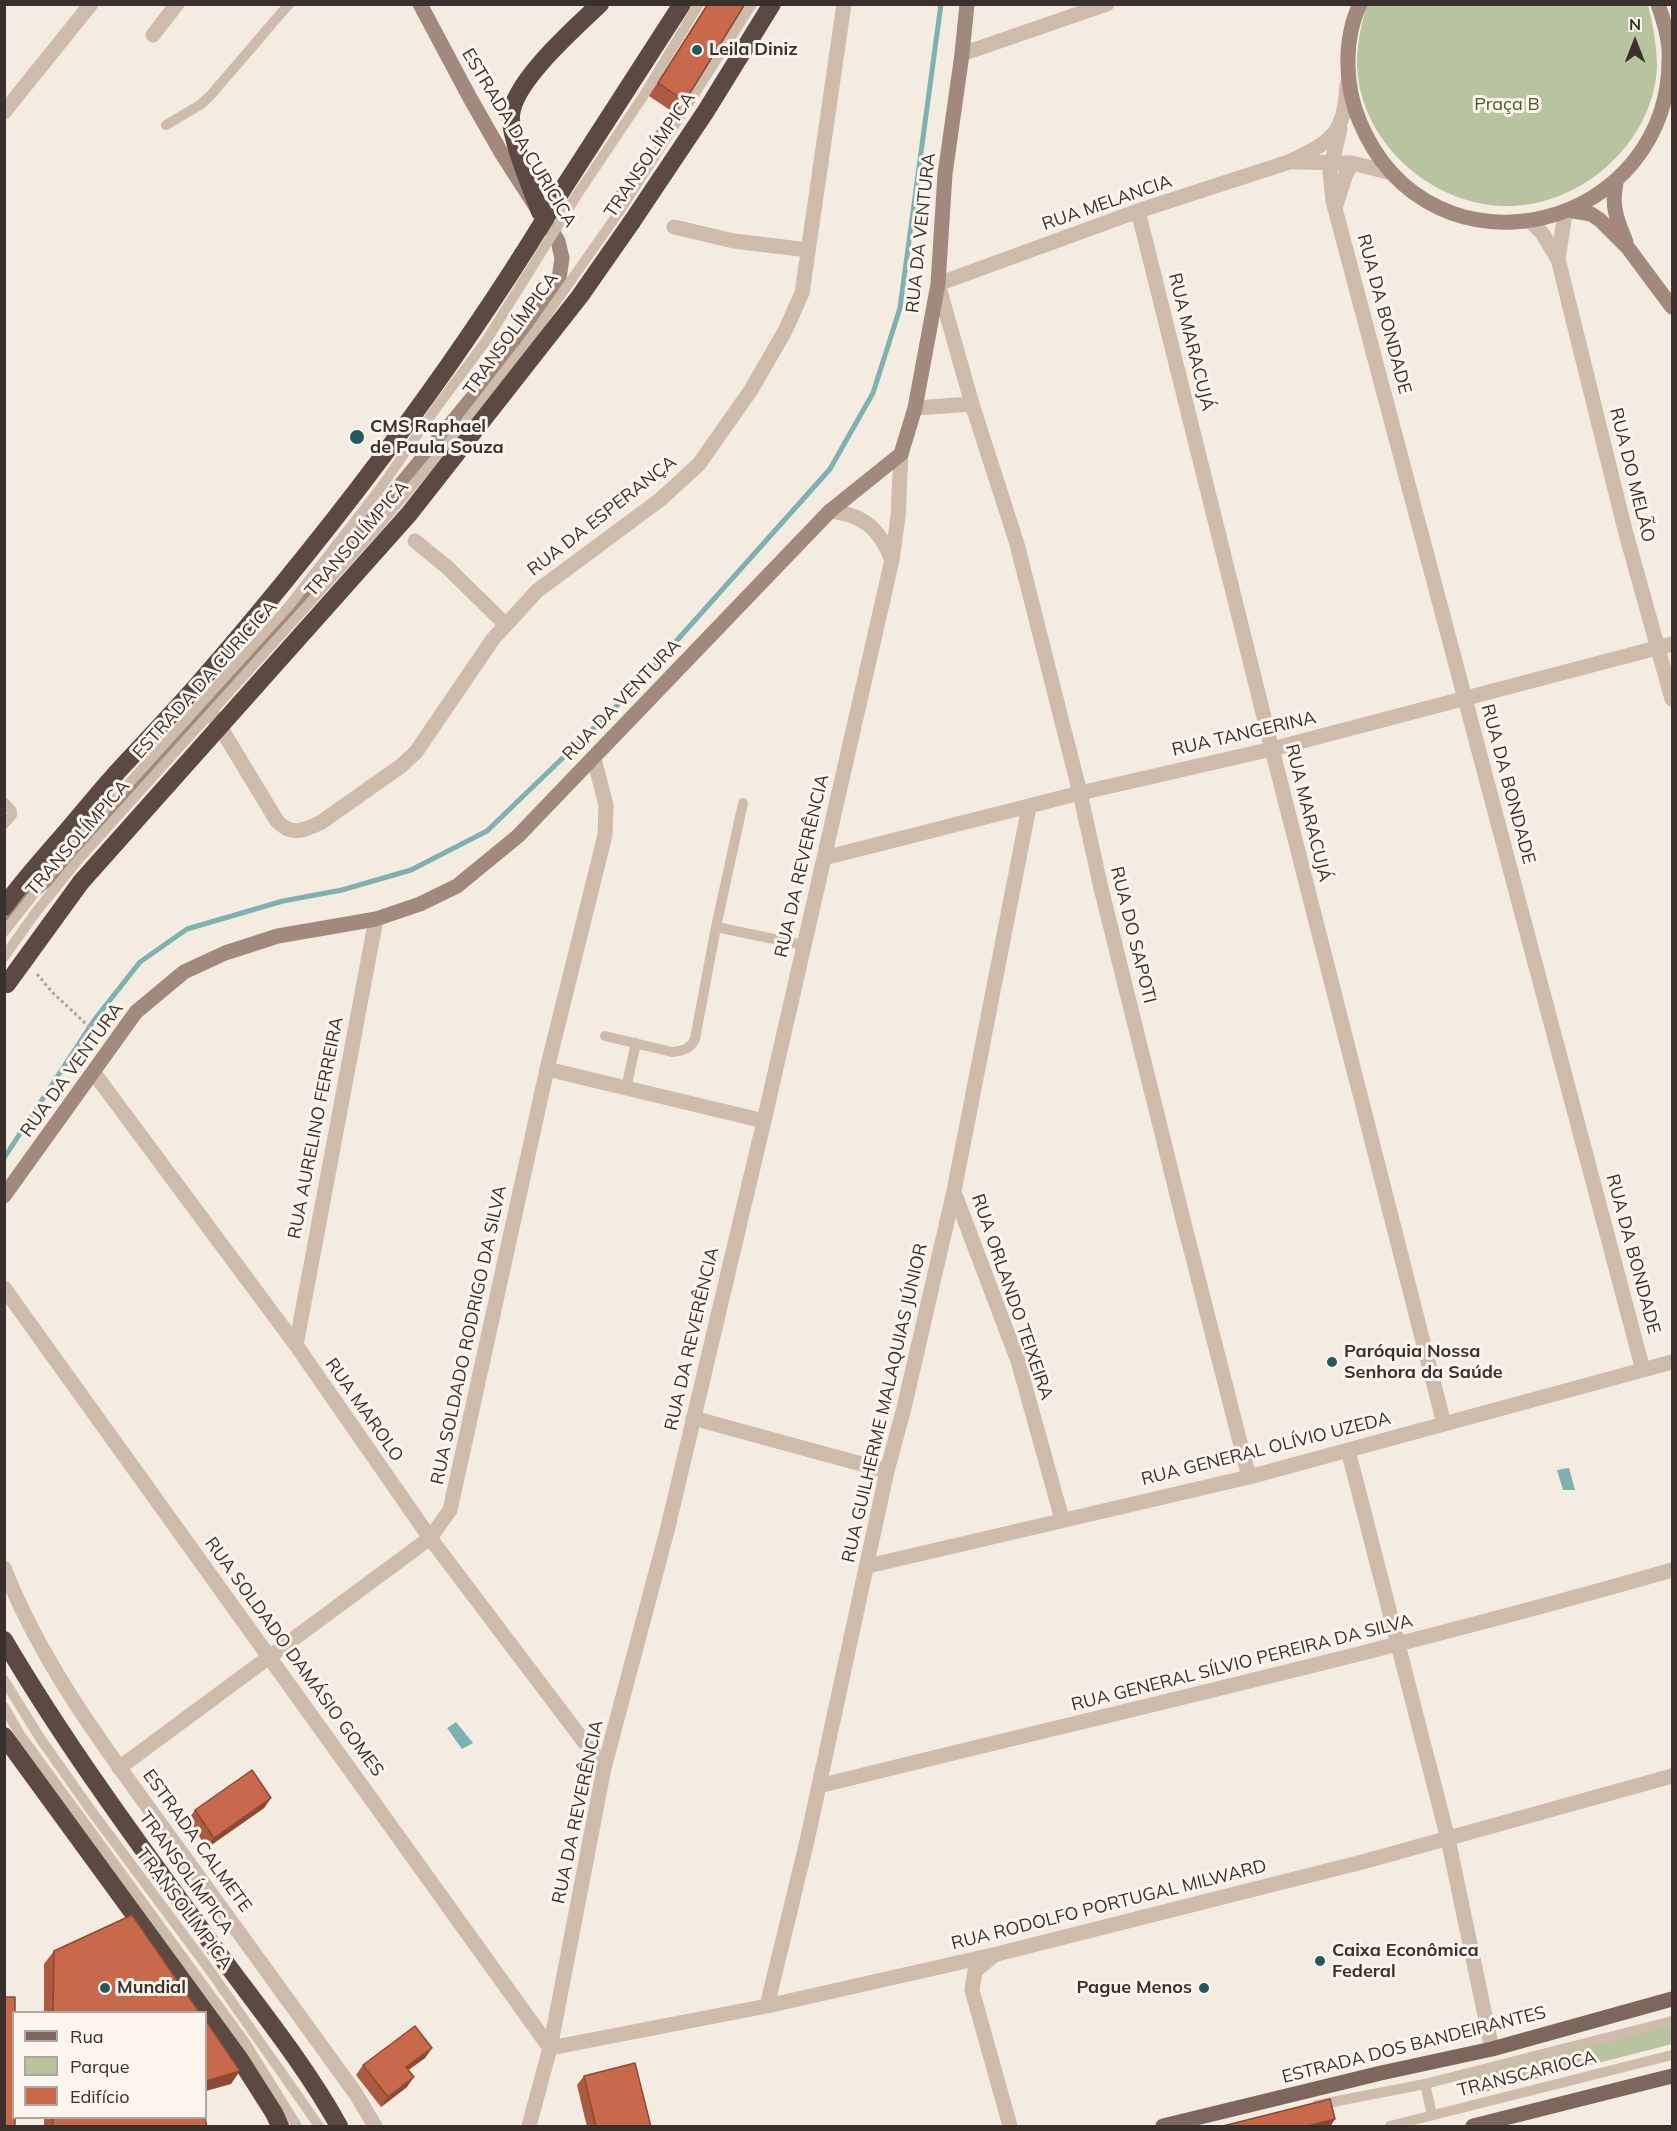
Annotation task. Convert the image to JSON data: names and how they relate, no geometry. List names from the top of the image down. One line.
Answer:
{"streets":{"highway":["TRANSOLÍMPICA"],"main road":["ESTRADA DOS BANDEIRANTES"],"street":["ESTRADA DA CURICICA","RUA MELANCIA","RUA DA VENTURA","RUA DA BONDADE","RUA MARACUJÁ","RUA DO MELÃO","RUA DA ESPERANÇA","RUA TANGERINA","RUA DA REVERÊNCIA","RUA DO SAPOTI","RUA AURELINO FERREIRA","RUA ORLANDO TEIXEIRA","RUA SOLDADO RODRIGO DA SILVA","RUA GUILHERME MALAQUIAS JÚNIOR","RUA MAROLO","RUA GENERAL OLÍVIO UZEDA","RUA SOLDADO DAMÁSIO GOMES","RUA GENERAL SÍLVIO PEREIRA DA SILVA","ESTRADA CALMETE","RUA RODOLFO PORTUGAL MILWARD"],"lane":["TRANSCARIOCA"]},"crossings":[["ESTRADA DA CURICICA","RUA DA ESPERANÇA"],["RUA MELANCIA","RUA DA VENTURA"],["RUA MELANCIA","RUA DA BONDADE"],["RUA MELANCIA","RUA MARACUJÁ"],["RUA MELANCIA","RUA DO SAPOTI"],["RUA DA VENTURA","RUA DA REVERÊNCIA"],["RUA DA VENTURA","RUA DO SAPOTI"],["RUA DA VENTURA","RUA AURELINO FERREIRA"],["RUA DA VENTURA","RUA SOLDADO RODRIGO DA SILVA"],["RUA DA VENTURA","RUA MAROLO"],["RUA DA BONDADE","RUA TANGERINA"],["RUA DA BONDADE","RUA GENERAL OLÍVIO UZEDA"],["RUA MARACUJÁ","RUA TANGERINA"],["RUA MARACUJÁ","RUA GENERAL OLÍVIO UZEDA"],["RUA DO MELÃO","RUA TANGERINA"],["RUA TANGERINA","RUA DA REVERÊNCIA"],["RUA TANGERINA","RUA DO SAPOTI"],["RUA TANGERINA","RUA GUILHERME MALAQUIAS JÚNIOR"],["RUA DA REVERÊNCIA","RUA MAROLO"],["RUA DA REVERÊNCIA","RUA SOLDADO DAMÁSIO GOMES"],["RUA DA REVERÊNCIA","RUA RODOLFO PORTUGAL MILWARD"],["RUA DO SAPOTI","RUA GENERAL OLÍVIO UZEDA"],["RUA AURELINO FERREIRA","RUA MAROLO"],["RUA ORLANDO TEIXEIRA","RUA GUILHERME MALAQUIAS JÚNIOR"],["RUA ORLANDO TEIXEIRA","RUA GENERAL OLÍVIO UZEDA"],["RUA SOLDADO RODRIGO DA SILVA","RUA MAROLO"],["RUA SOLDADO RODRIGO DA SILVA","RUA SOLDADO DAMÁSIO GOMES"],["RUA SOLDADO RODRIGO DA SILVA","ESTRADA CALMETE"],["RUA GUILHERME MALAQUIAS JÚNIOR","RUA GENERAL OLÍVIO UZEDA"],["RUA GUILHERME MALAQUIAS JÚNIOR","RUA GENERAL SÍLVIO PEREIRA DA SILVA"],["RUA GUILHERME MALAQUIAS JÚNIOR","RUA RODOLFO PORTUGAL MILWARD"],["RUA SOLDADO DAMÁSIO GOMES","RUA RODOLFO PORTUGAL MILWARD"]],"parks":["Praça B"],"places":["Leila Diniz","CMS Raphael de Paula Souza","Paróquia Nossa Senhora da Saúde","Caixa Econômica Federal","Mundial","Pague Menos"],"legend":["Rua","Parque","Edifício"],"north":"top"}
